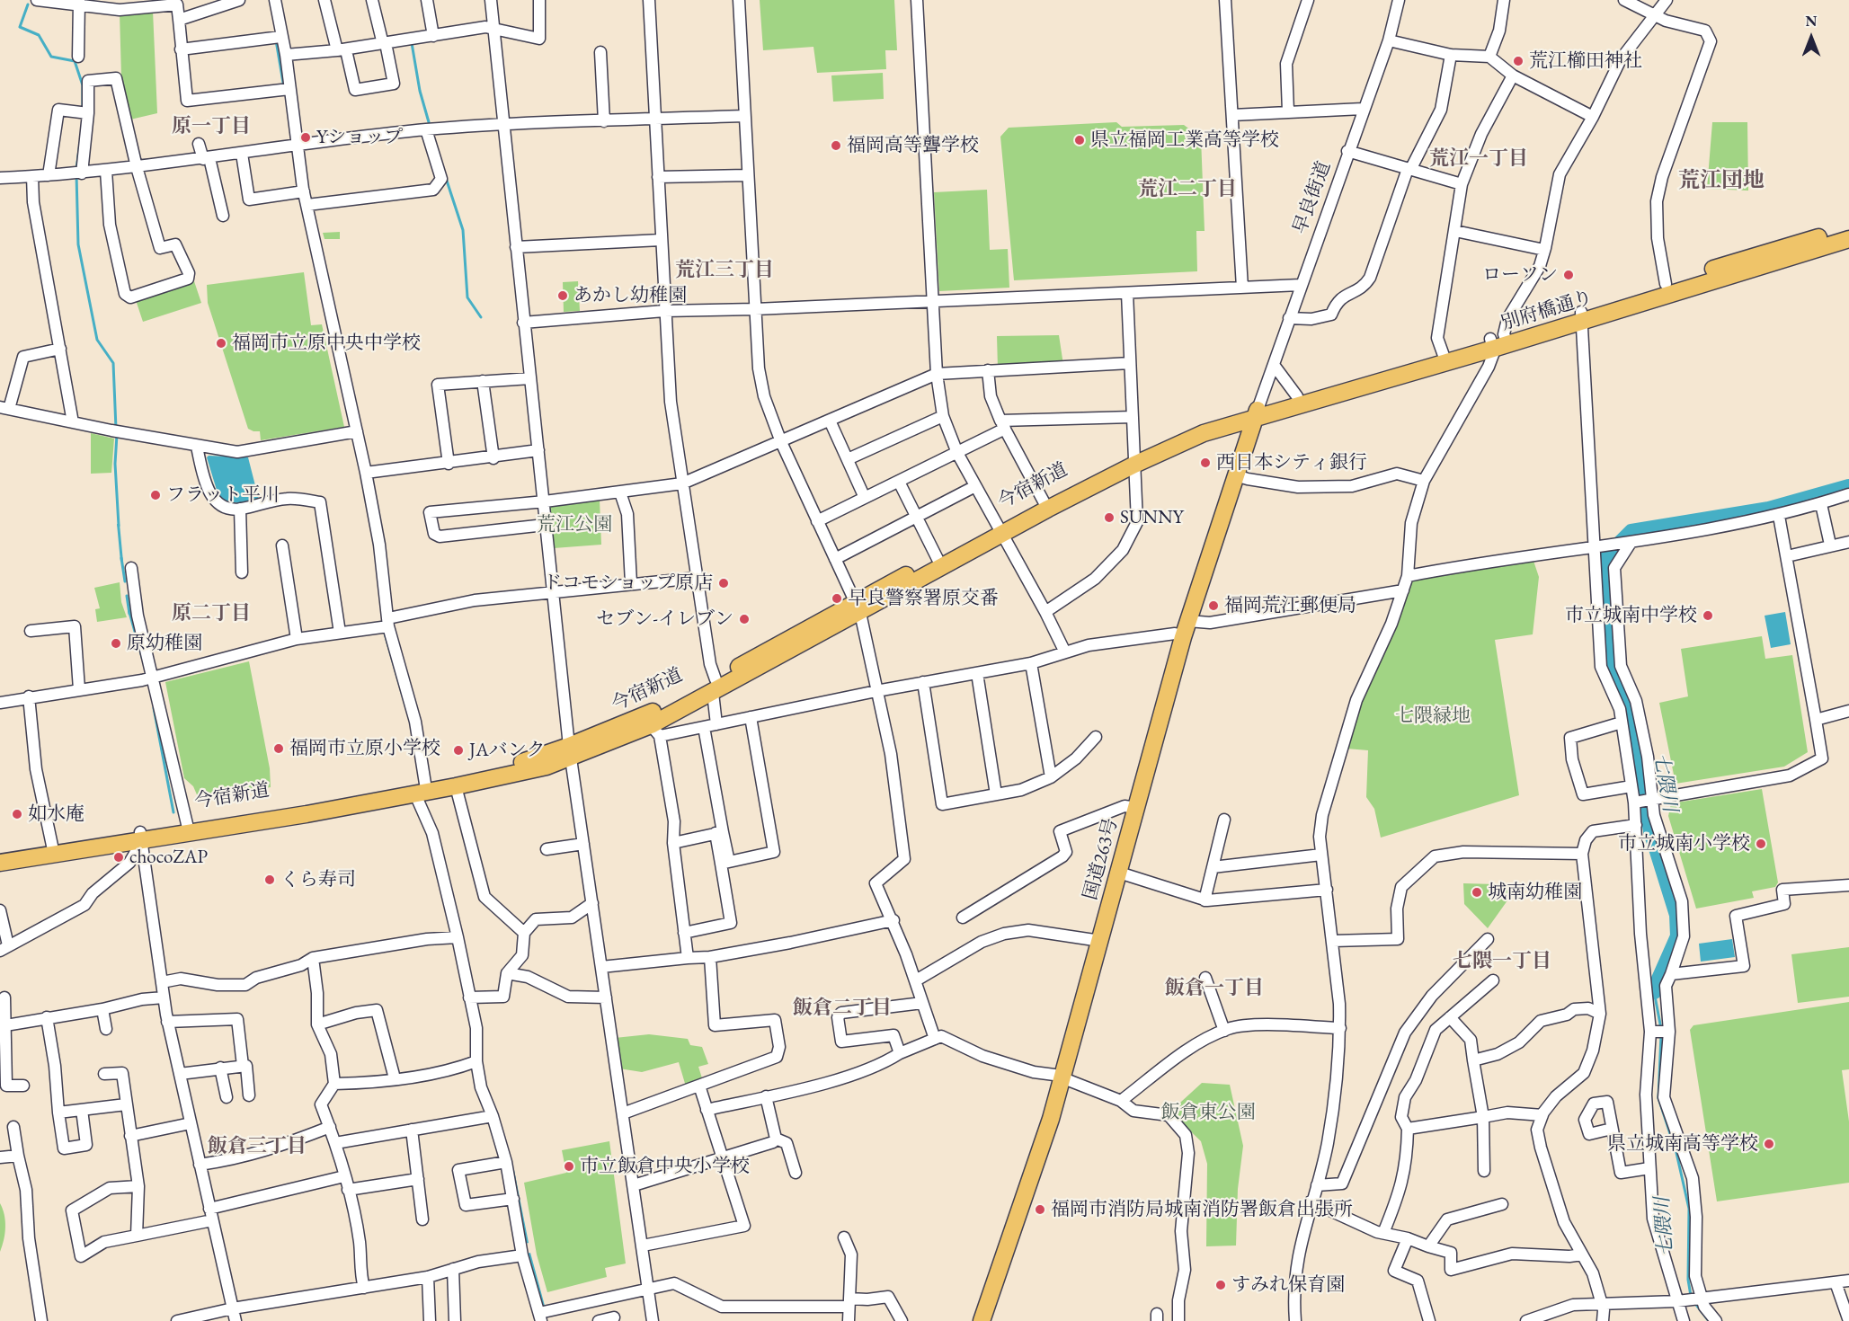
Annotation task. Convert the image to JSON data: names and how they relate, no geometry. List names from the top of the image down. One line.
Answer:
{"streets":{"highway":["別府橋通り","今宿新道","国道263号"],"street":["早良街道"]},"crossings":[["早良街道","別府橋通り"],["早良街道","今宿新道"],["早良街道","国道263号"],["別府橋通り","今宿新道"],["別府橋通り","国道263号"],["今宿新道","国道263号"]],"districts":["原一丁目","荒江一丁目","荒江団地","荒江二丁目","荒江三丁目","原二丁目","七隈一丁目","飯倉一丁目","飯倉二丁目","飯倉三丁目"],"water":["七隈川"],"parks":["荒江公園","七隈緑地","飯倉東公園"],"places":["荒江櫛田神社","Yショップ","県立福岡工業高等学校","福岡高等聾学校","ローソン","あかし幼稚園","福岡市立原中央中学校","西日本シティ銀行","フラット平川","SUNNY","ドコモショップ原店","早良警察署原交番","福岡荒江郵便局","市立城南中学校","セブン-イレブン","原幼稚園","福岡市立原小学校","JAバンク","如水庵","市立城南小学校","chocoZAP","くら寿司","城南幼稚園","県立城南高等学校","市立飯倉中央小学校","福岡市消防局城南消防署飯倉出張所","すみれ保育園"],"north":"top"}
